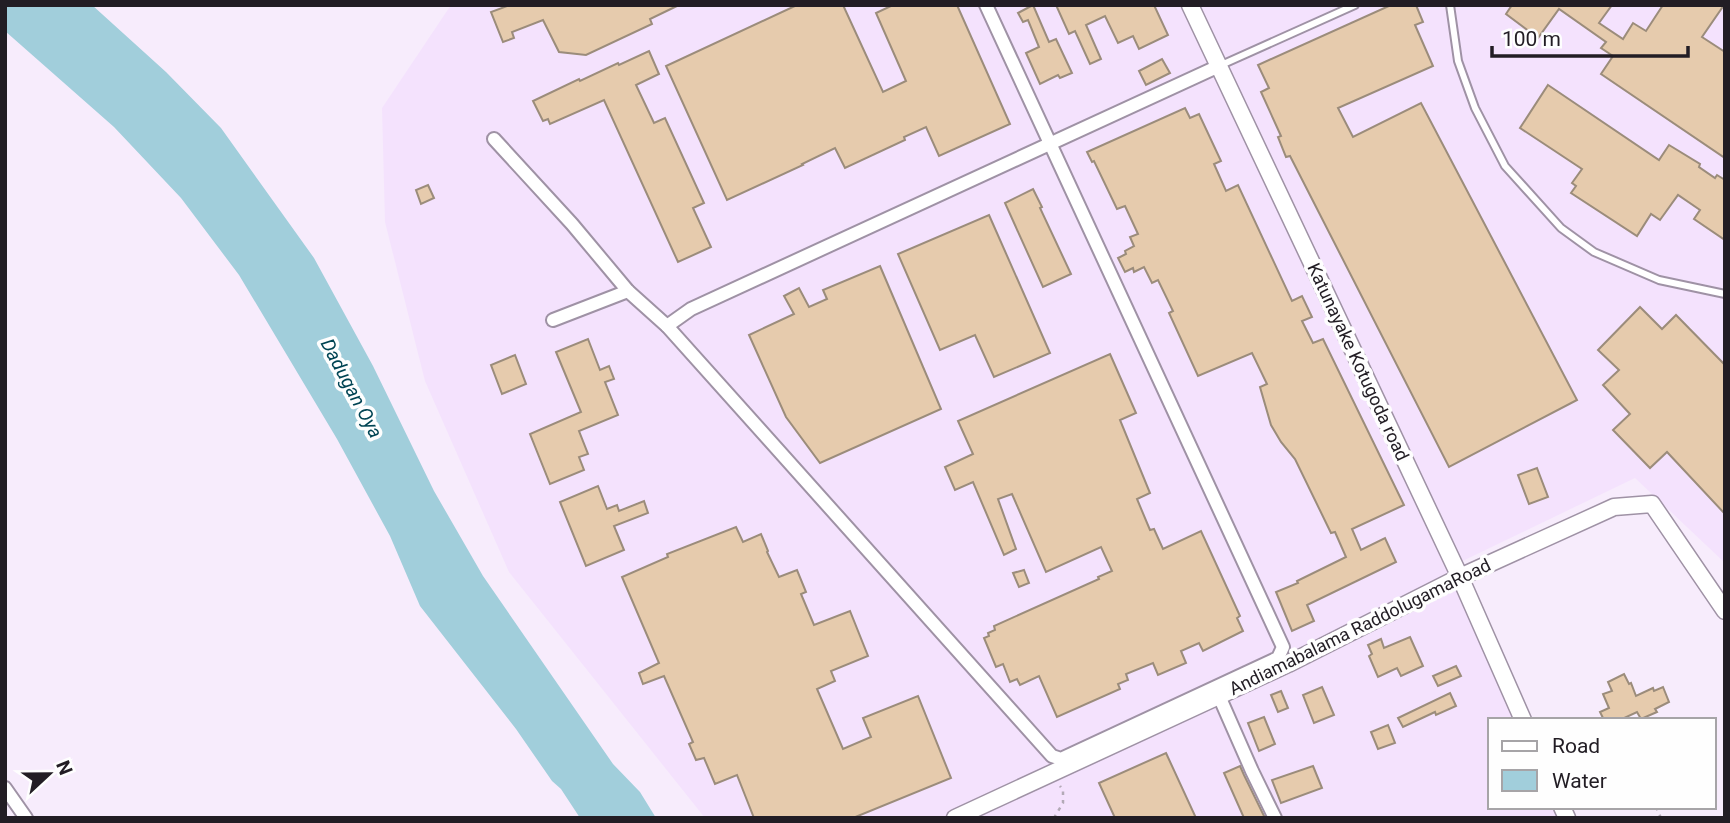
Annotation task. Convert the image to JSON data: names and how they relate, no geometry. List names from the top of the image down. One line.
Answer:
{"streets":{"street":["Katunayake Kotugoda road","Andiamabalama RaddolugamaRoad"]},"crossings":[["Katunayake Kotugoda road","Andiamabalama RaddolugamaRoad"]],"water":["Dadugan Oya"],"legend":["Road","Water"],"scale_bar":"100 m","north":"right"}
